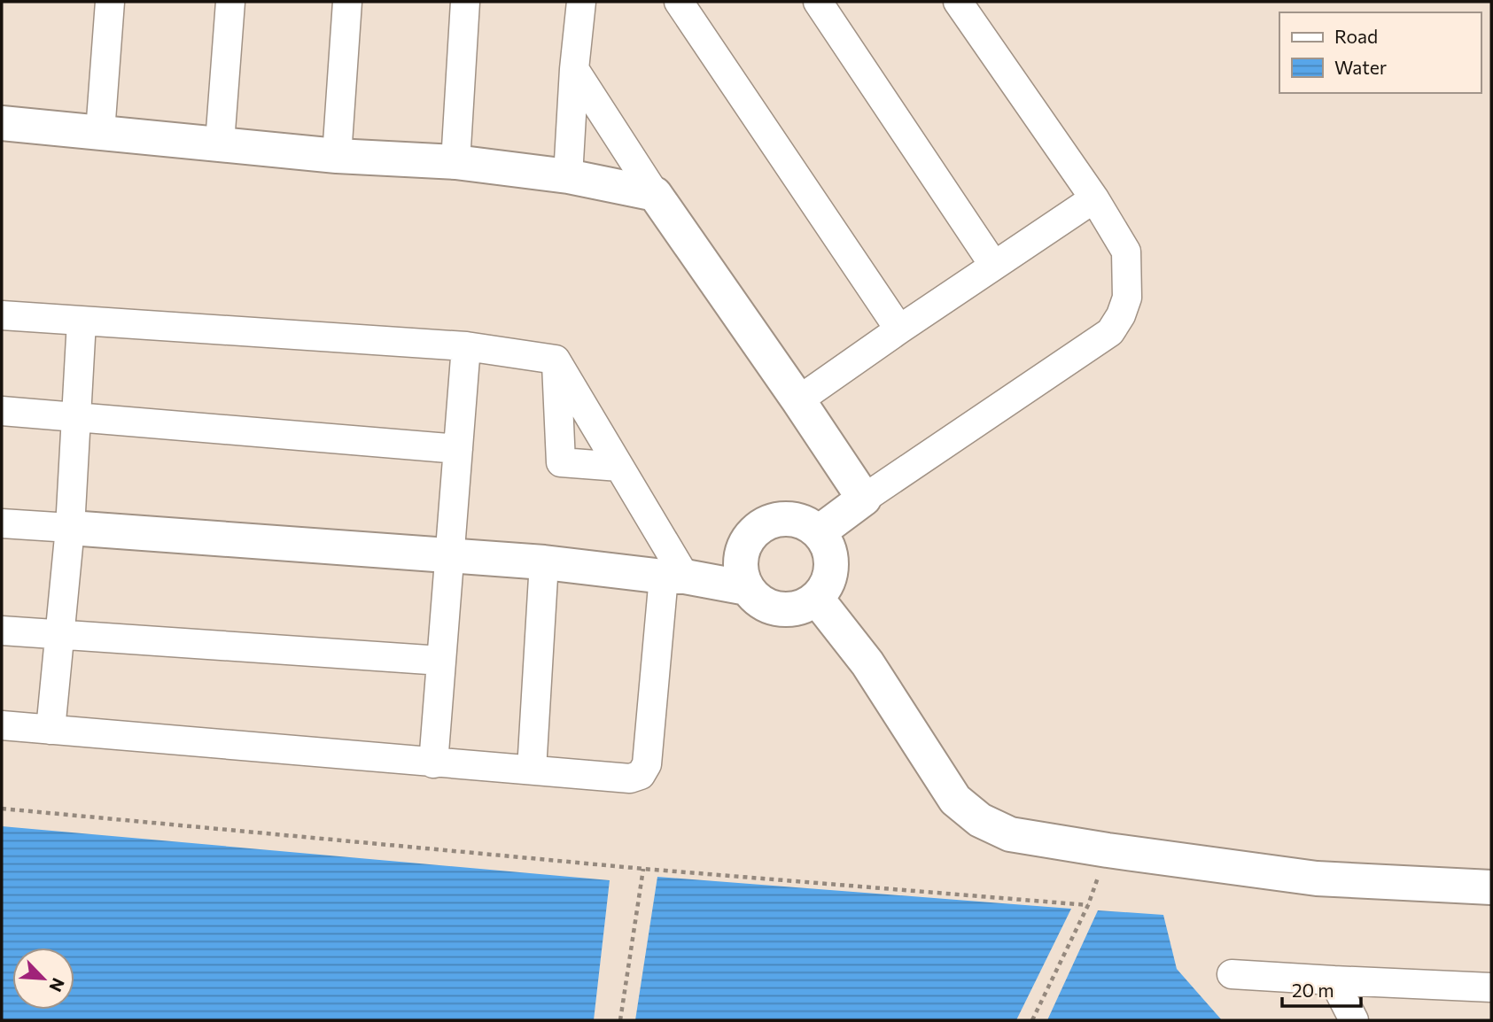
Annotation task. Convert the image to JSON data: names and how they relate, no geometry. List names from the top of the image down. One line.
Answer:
{"legend":["Road","Water"],"scale_bar":"20 m","north":"bottom right"}
